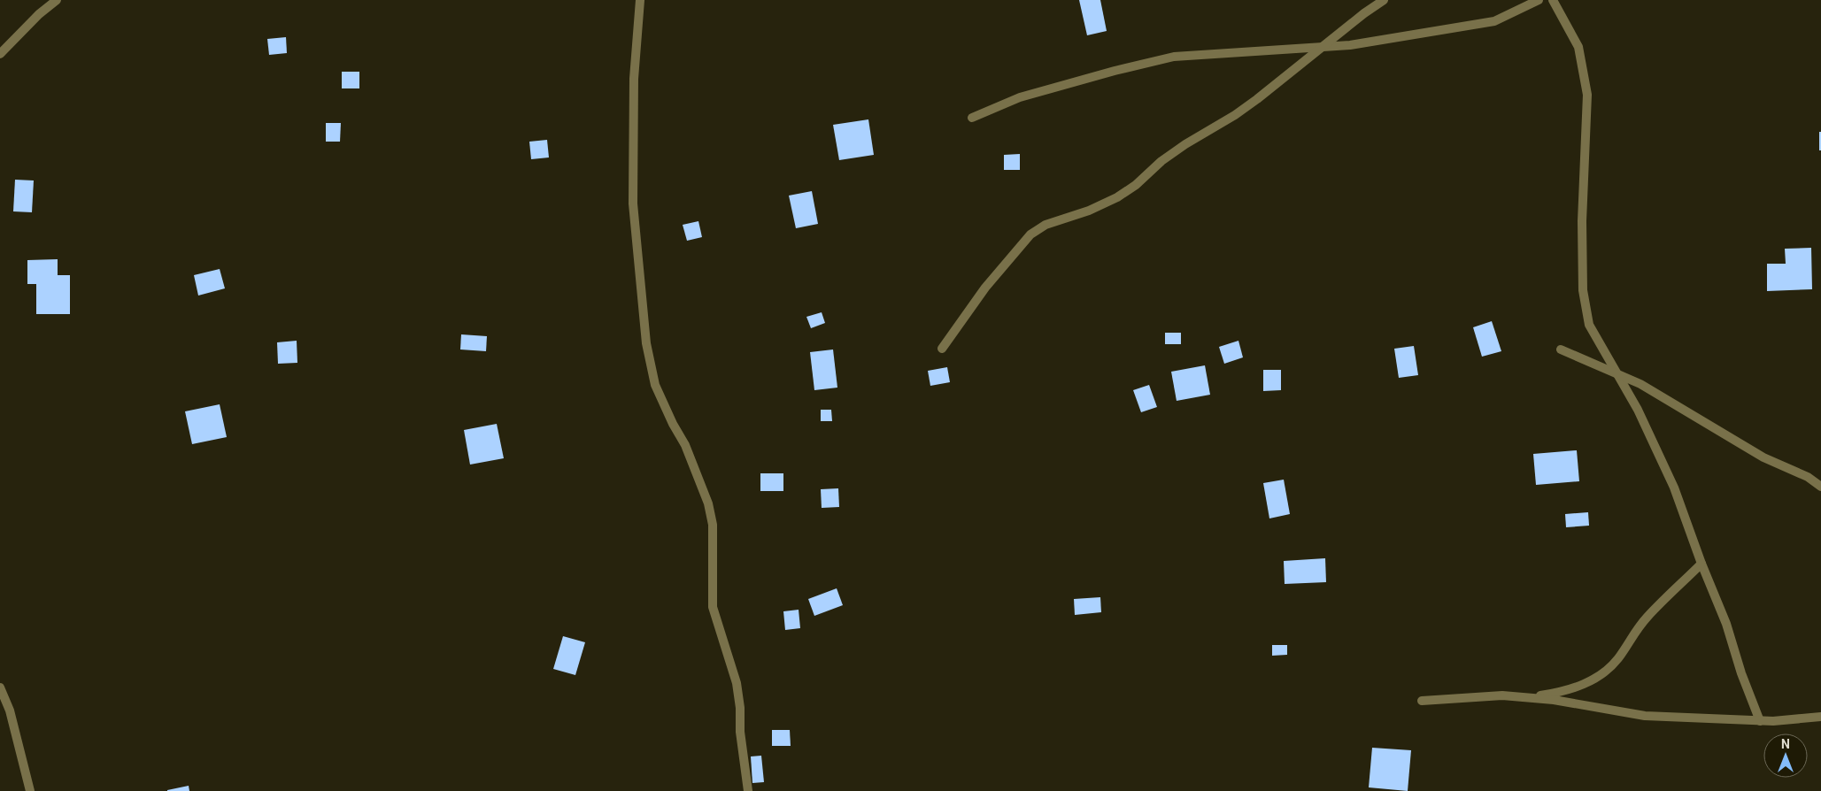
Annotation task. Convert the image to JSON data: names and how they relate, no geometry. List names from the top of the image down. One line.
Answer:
{"north":"top"}
